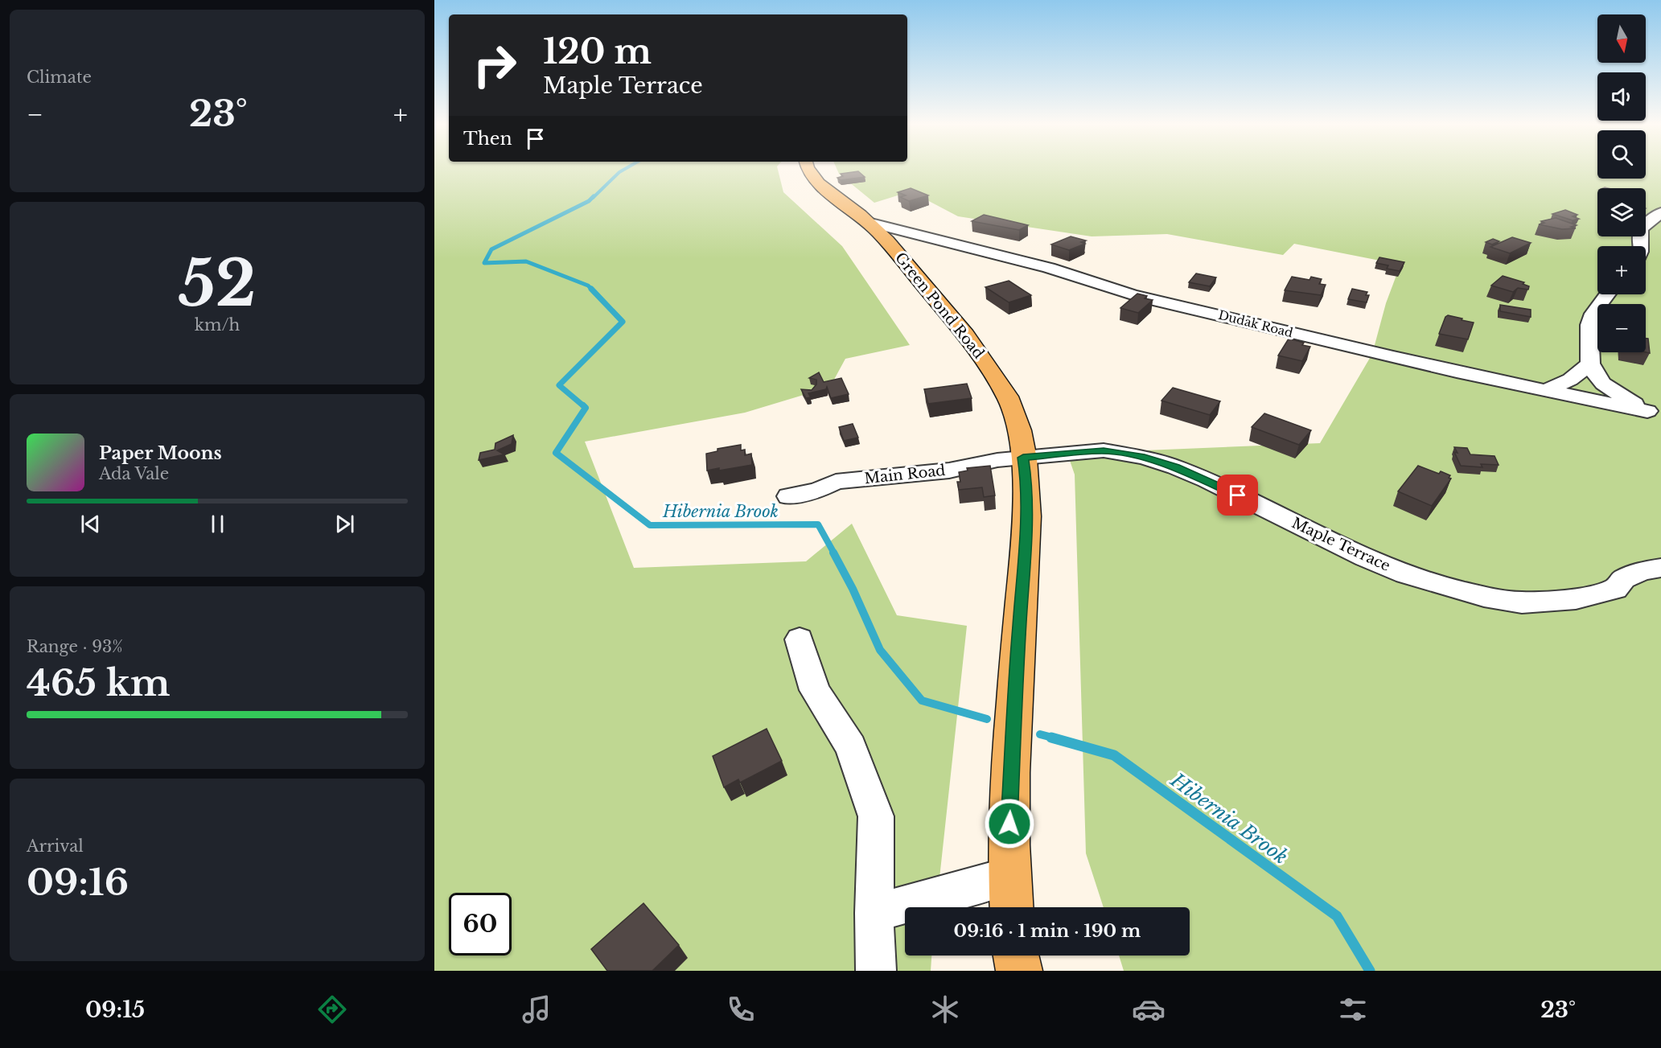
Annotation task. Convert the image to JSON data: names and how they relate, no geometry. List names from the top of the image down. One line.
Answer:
{"streets":{"main road":["Green Pond Road"],"street":["Dudak Road","Main Road","Maple Terrace"]},"crossings":[["Green Pond Road","Dudak Road"],["Green Pond Road","Main Road"],["Green Pond Road","Maple Terrace"],["Main Road","Maple Terrace"]],"water":["Hibernia Brook"],"north":"bottom","page":{"tile":["Climate",["52","km/h"],["Range · 93%","465 km"],["Arrival","09:16"]],"map_buttons":["+","−"],"turn":["120 m","Maple Terrace"],"heat":["−","23°","+"],"then":"Then","song":["Paper Moons","Ada Vale"],"limit":"60","trip":"09:16 · 1 min · 190 m","tabs":["09:15","23°"]}}
